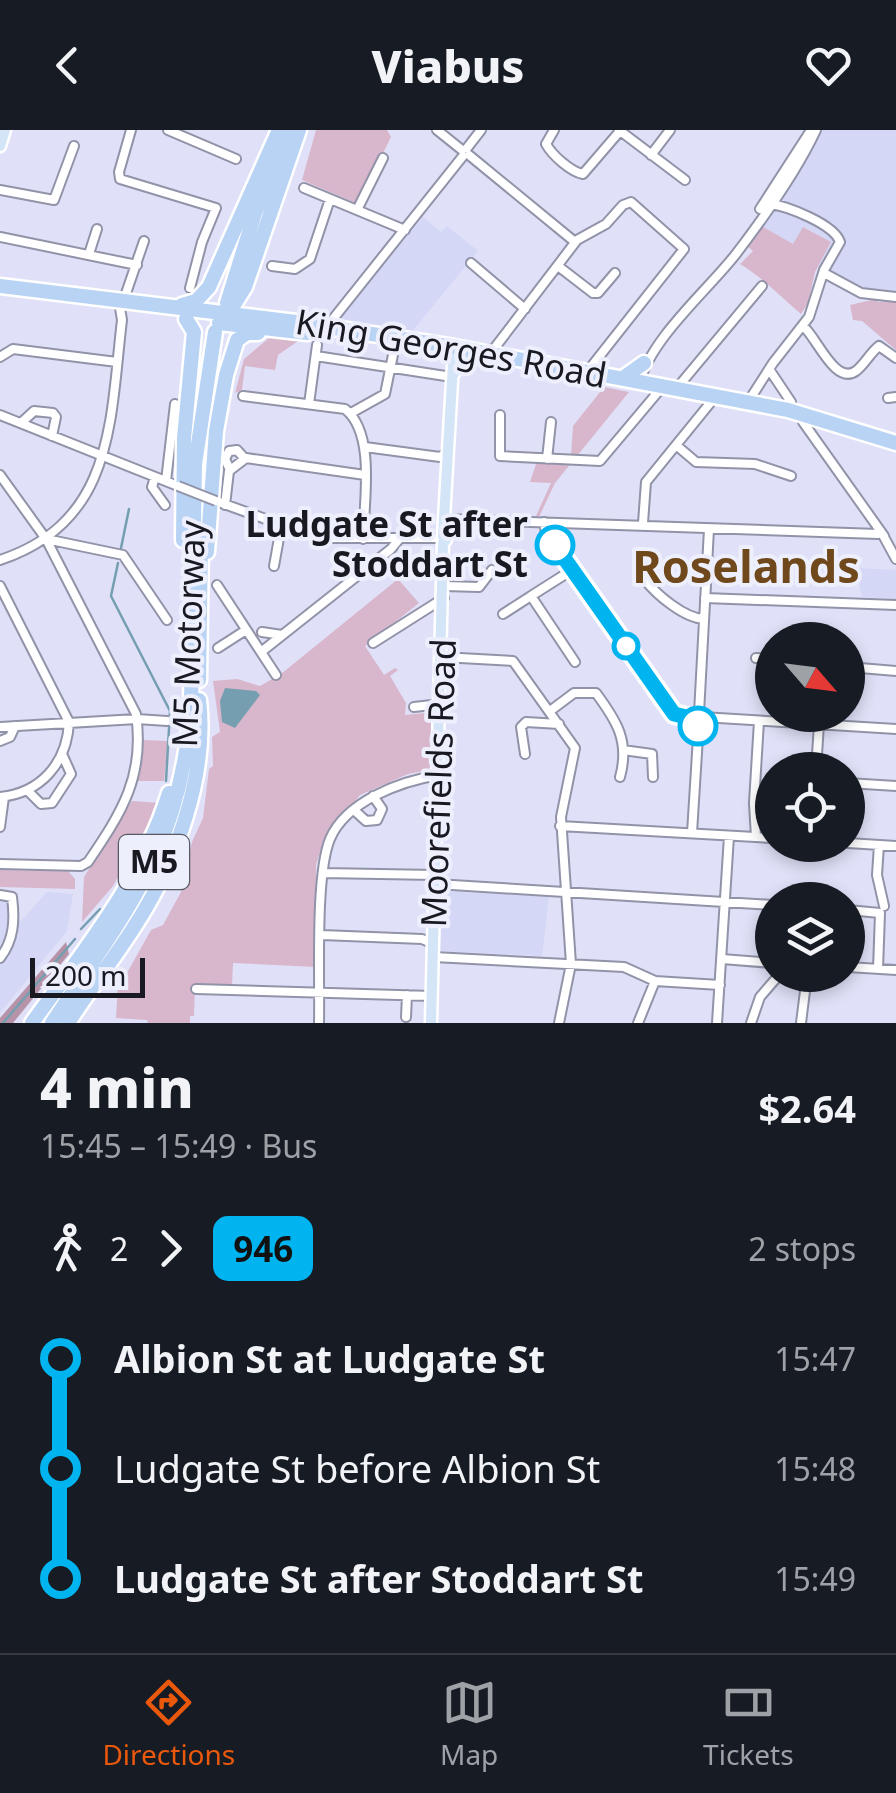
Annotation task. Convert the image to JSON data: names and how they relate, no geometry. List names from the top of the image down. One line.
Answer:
{"streets":{"highway":["King Georges Road","M5 Motorway","M5"],"main road":["Moorefields Road"]},"crossings":[["King Georges Road","M5 Motorway"],["King Georges Road","Moorefields Road"],["M5 Motorway","M5"]],"districts":["Roselands"],"places":["Ludgate St after Stoddart St"],"lines":["bus line 946"],"scale_bar":"200 m","north":"bottom right","page":{"header":"Viabus","scale":"200 m","heading":["4 min","15:45 – 15:49 · Bus","$2.64"],"legs":["2","946","2 stops"],"list":[{"name":"Albion St at Ludgate St","value":"15:47"},{"name":"Ludgate St before Albion St","value":"15:48"},{"name":"Ludgate St after Stoddart St","value":"15:49"}],"tabs":["Directions","Map","Tickets"]}}
